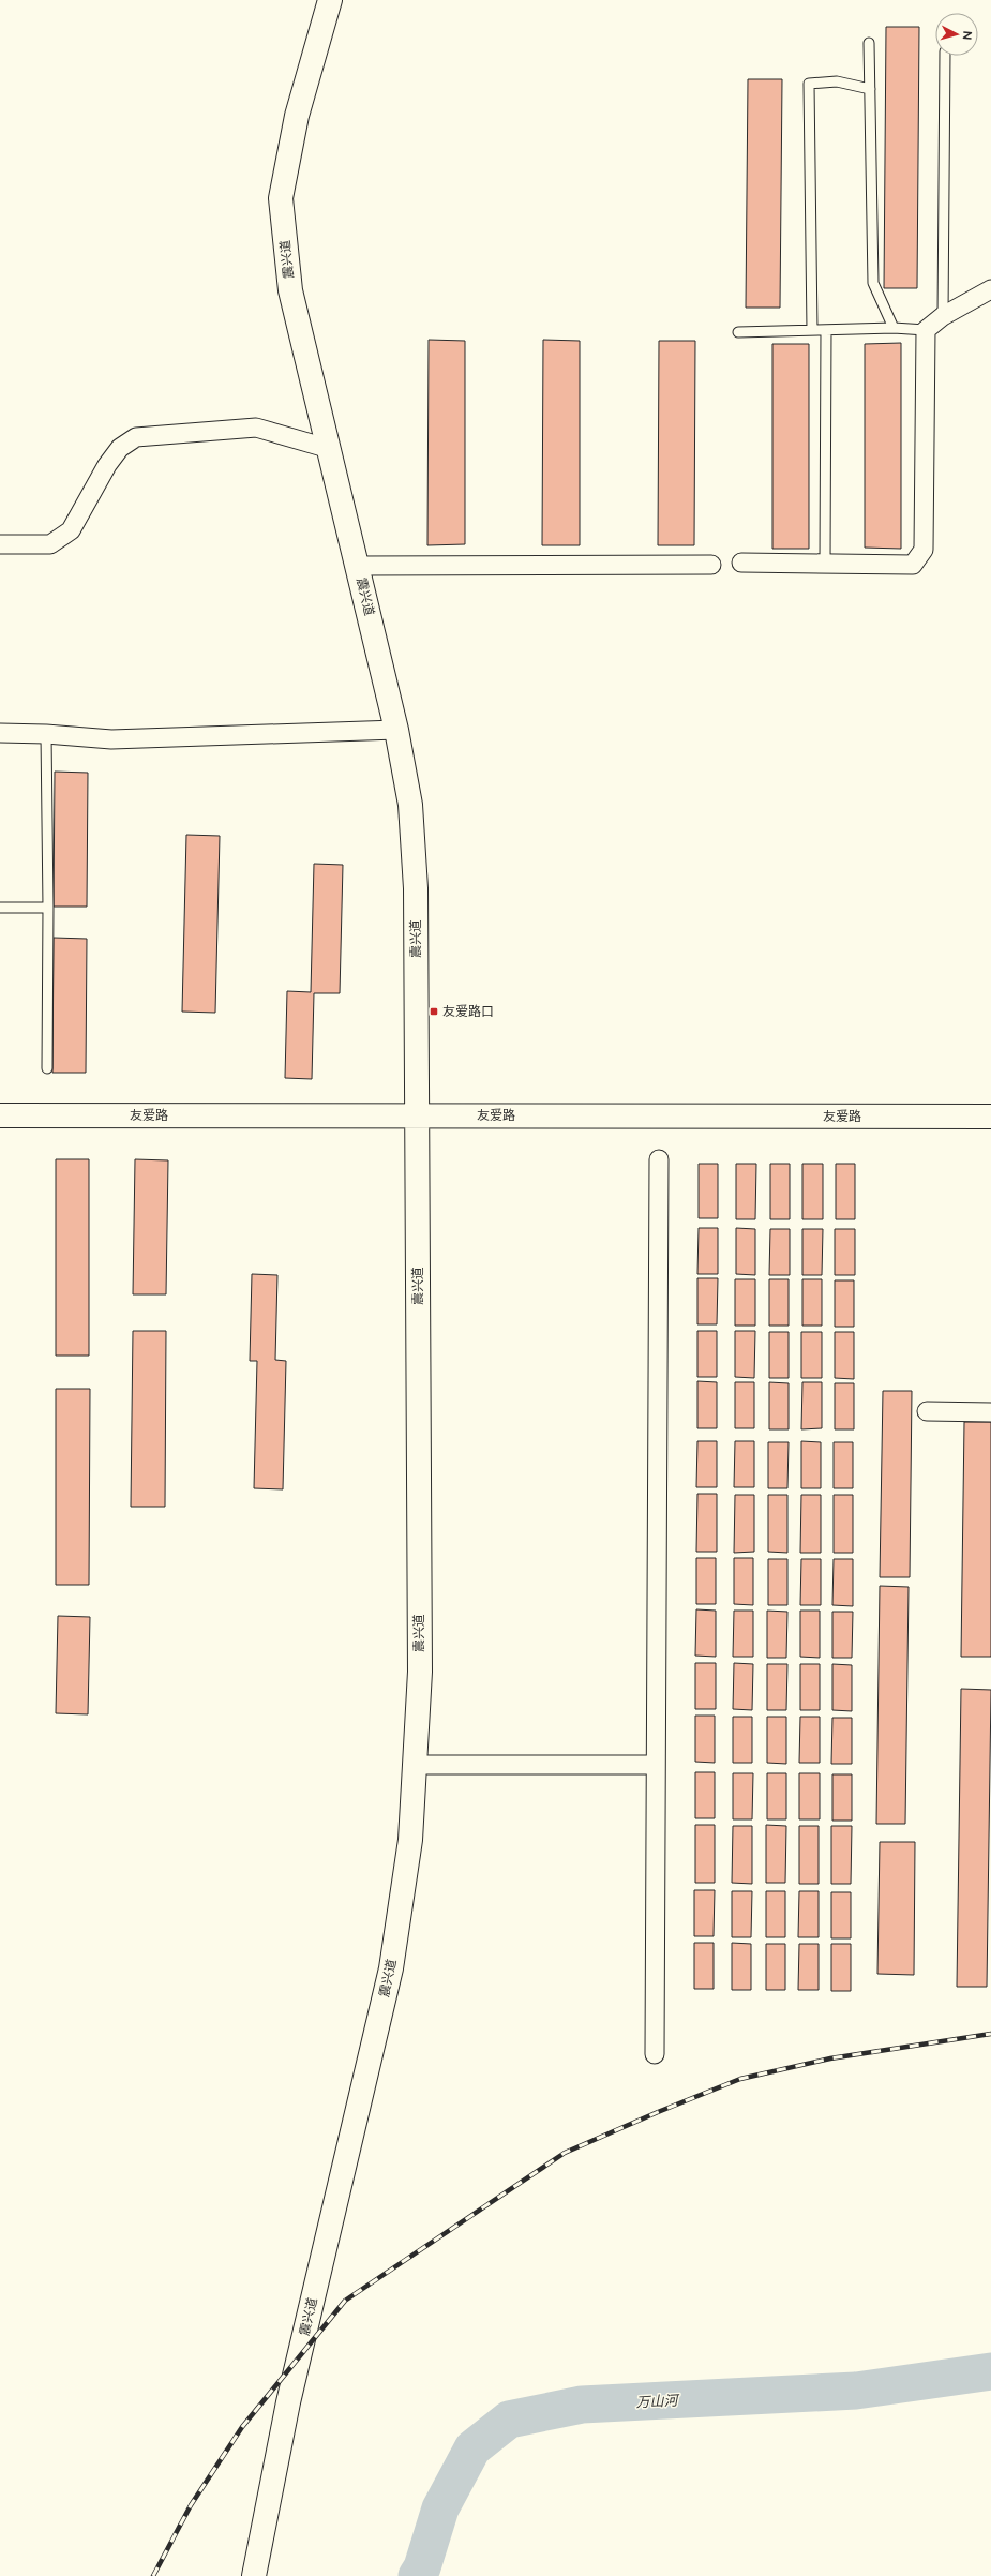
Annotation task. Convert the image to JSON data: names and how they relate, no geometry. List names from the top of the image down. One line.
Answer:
{"streets":{"street":["震兴道","友爱路"]},"crossings":[["震兴道","友爱路"]],"water":["万山河"],"places":{"transit":["友爱路口"]},"north":"right"}
